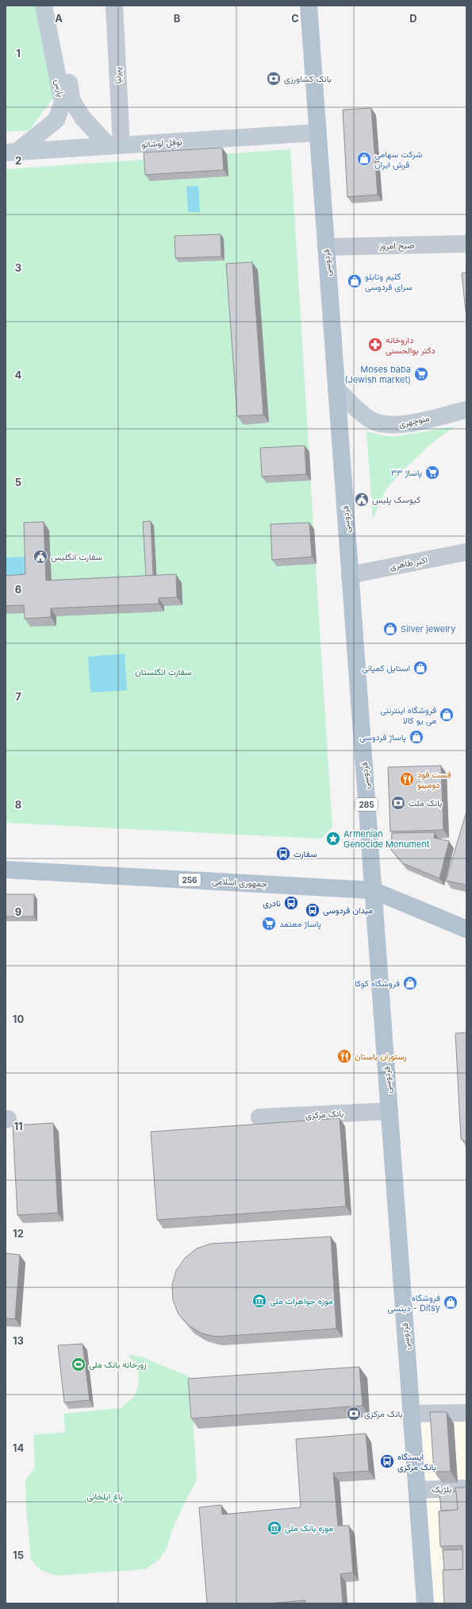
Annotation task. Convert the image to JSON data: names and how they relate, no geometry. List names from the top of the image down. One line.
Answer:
{"streets":{"main road":["فردوسی","285","256","جمهوری اسلامی"],"street":["پیرنیا","پارس","نوفل لوشاتو","صبح امروز","منوچهری","اکبر طاهری","بانک مرکزی","بلژیک"]},"crossings":[["پیرنیا","پارس"],["پیرنیا","نوفل لوشاتو"],["پارس","نوفل لوشاتو"],["نوفل لوشاتو","فردوسی"],["صبح امروز","فردوسی"],["فردوسی","منوچهری"],["فردوسی","اکبر طاهری"],["فردوسی","جمهوری اسلامی"],["فردوسی","بانک مرکزی"],["فردوسی","بلژیک"]],"parks":["سفارت انگلستان","باغ ایلخانی"],"places":{"bank":["بانک کشاورزی","بانک ملت","بانک مرکزی"],"shop":["شرکت سهامی فرش ایران","گليم وتابلو سراى فردوسى","Silver jewelry","استایل کمپانی","فروشگاه اینترنتی می یو کالا","پاساژ فردوسی","فروشگاه کوکا","فروشگاه دیتسی - Ditsy"],"pharmacy":["داروخانه دکتر بوالحسنی"],"supermarket":["Moses baba (Jewish market)","پاساژ ۳۳","پاساژ معتمد"],"public building":["کیوسک پلیس","سفارت انگلیس"],"restaurant":["فست فود دومینو","رستوران باستان"],"place":["Armenian Genocide Monument"],"bus stop":["سفارت","نادری","میدان فردوسی","ایستگاه بانک مرکزی"],"museum":["موزه جواهرات ملی","موزه بانک ملی"],"sports":["زورخانه بانک ملی"]},"grid":{"columns":["A","B","C","D"],"rows":["1","2","3","4","5","6","7","8","9","10","11","12","13","14","15"]}}
